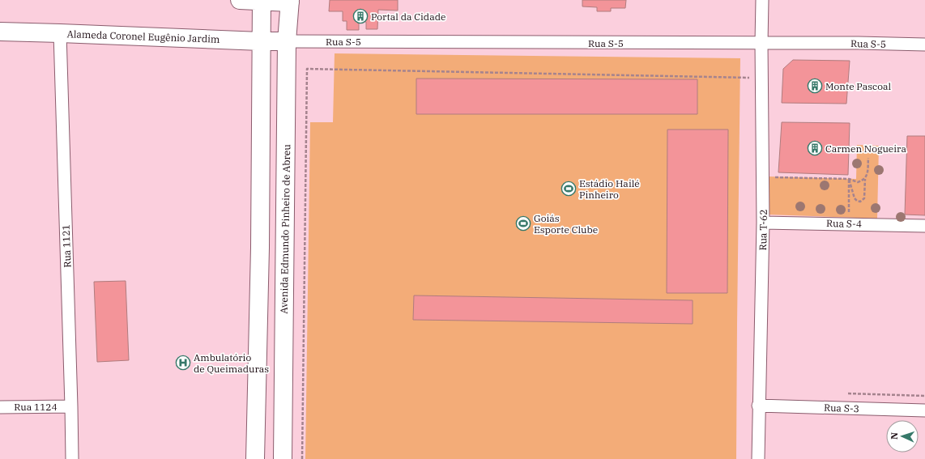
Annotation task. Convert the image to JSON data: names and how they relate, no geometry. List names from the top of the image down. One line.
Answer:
{"streets":{"main road":["Alameda Coronel Eugênio Jardim","Avenida Edmundo Pinheiro de Abreu"],"street":["Rua S-5","Rua S-4","Rua T-62","Rua 1121","Rua 1124","Rua S-3"]},"crossings":[["Alameda Coronel Eugênio Jardim","Rua S-5"],["Alameda Coronel Eugênio Jardim","Avenida Edmundo Pinheiro de Abreu"],["Alameda Coronel Eugênio Jardim","Rua 1121"],["Rua S-5","Avenida Edmundo Pinheiro de Abreu"],["Rua S-5","Rua T-62"],["Rua S-4","Rua T-62"],["Rua T-62","Rua S-3"],["Rua 1121","Rua 1124"]],"places":{"building":["Portal da Cidade","Monte Pascoal","Carmen Nogueira"],"sports":["Estádio Hailé Pinheiro","Goiás Esporte Clube"],"hospital":["Ambulatório de Queimaduras"]},"north":"left"}
